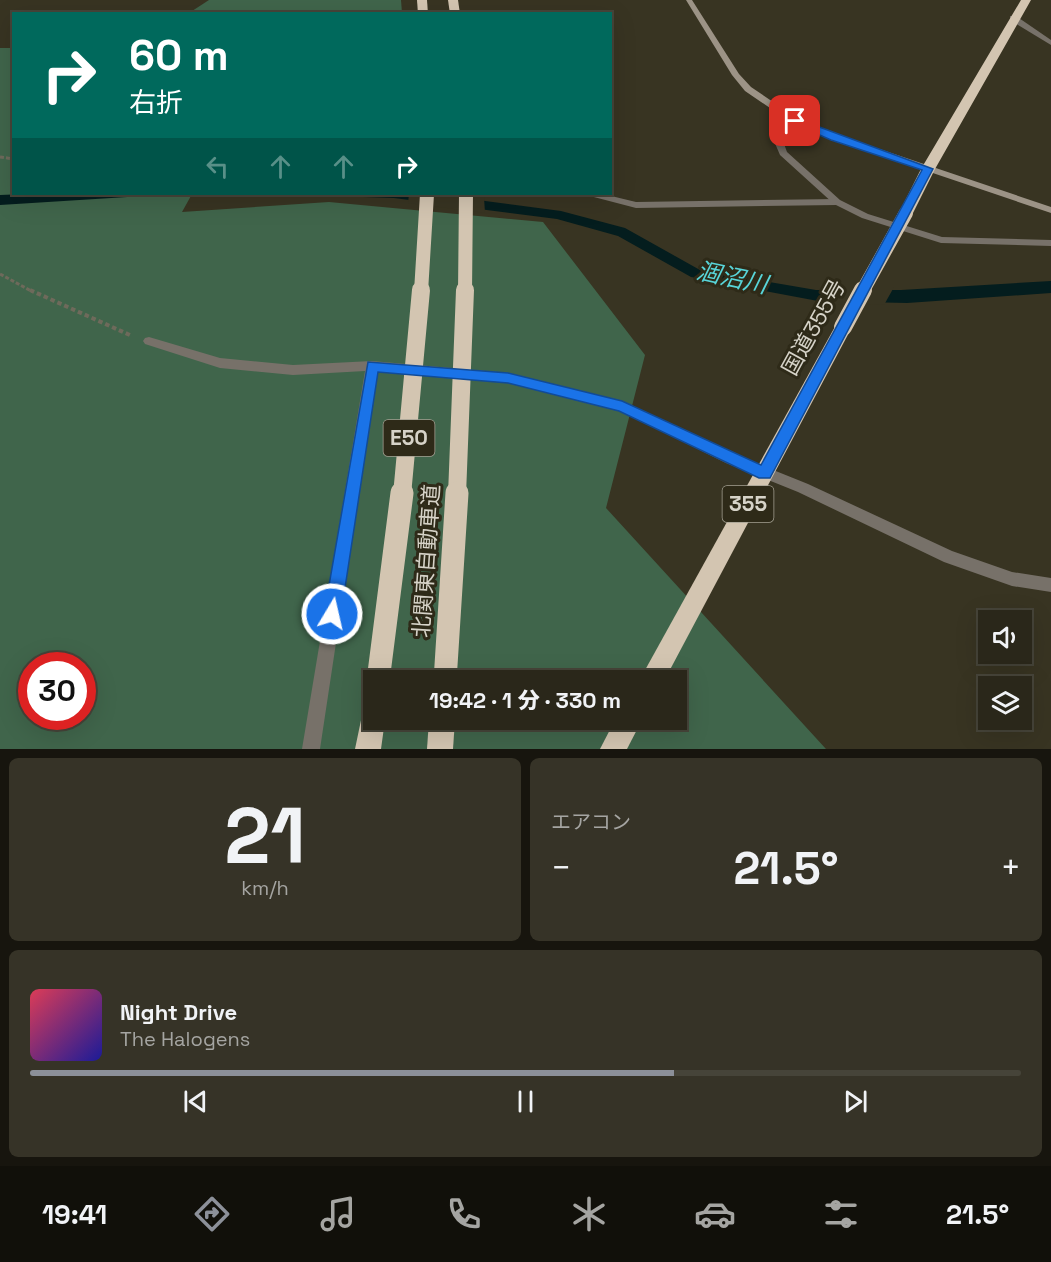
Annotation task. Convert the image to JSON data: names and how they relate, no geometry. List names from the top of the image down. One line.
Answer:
{"streets":{"highway":["国道355号","E50","355","北関東自動車道"]},"water":["涸沼川"],"page":{"turn":["60 m","右折"],"limit":"30","trip":"19:42 · 1 分 · 330 m","tile":[["21","km/h"],"エアコン"],"heat":["−","21.5°","+"],"song":["Night Drive","The Halogens"],"tabs":["19:41","21.5°"]}}
